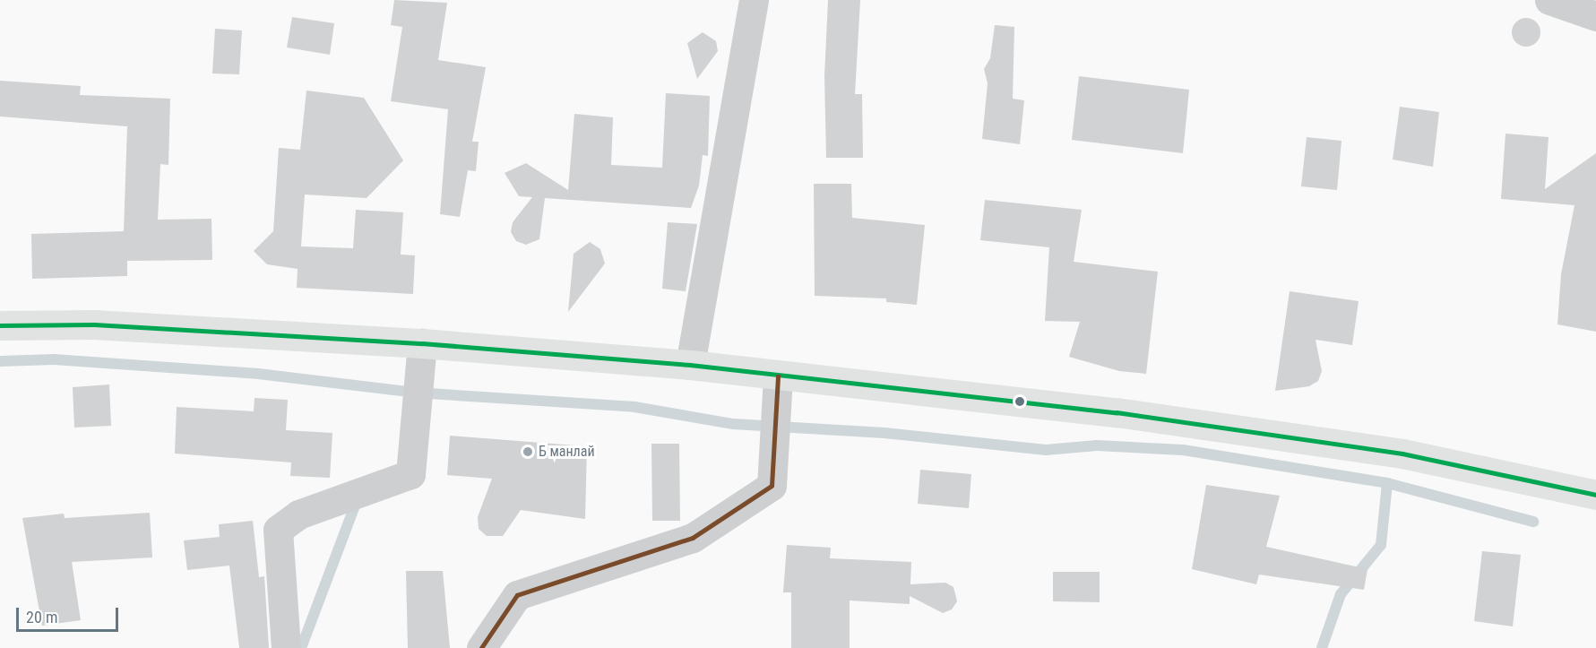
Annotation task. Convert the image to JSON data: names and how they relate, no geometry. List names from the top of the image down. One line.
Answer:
{"places":["Б манлай"],"lines":["transit line 20"],"scale_bar":"20 m"}
